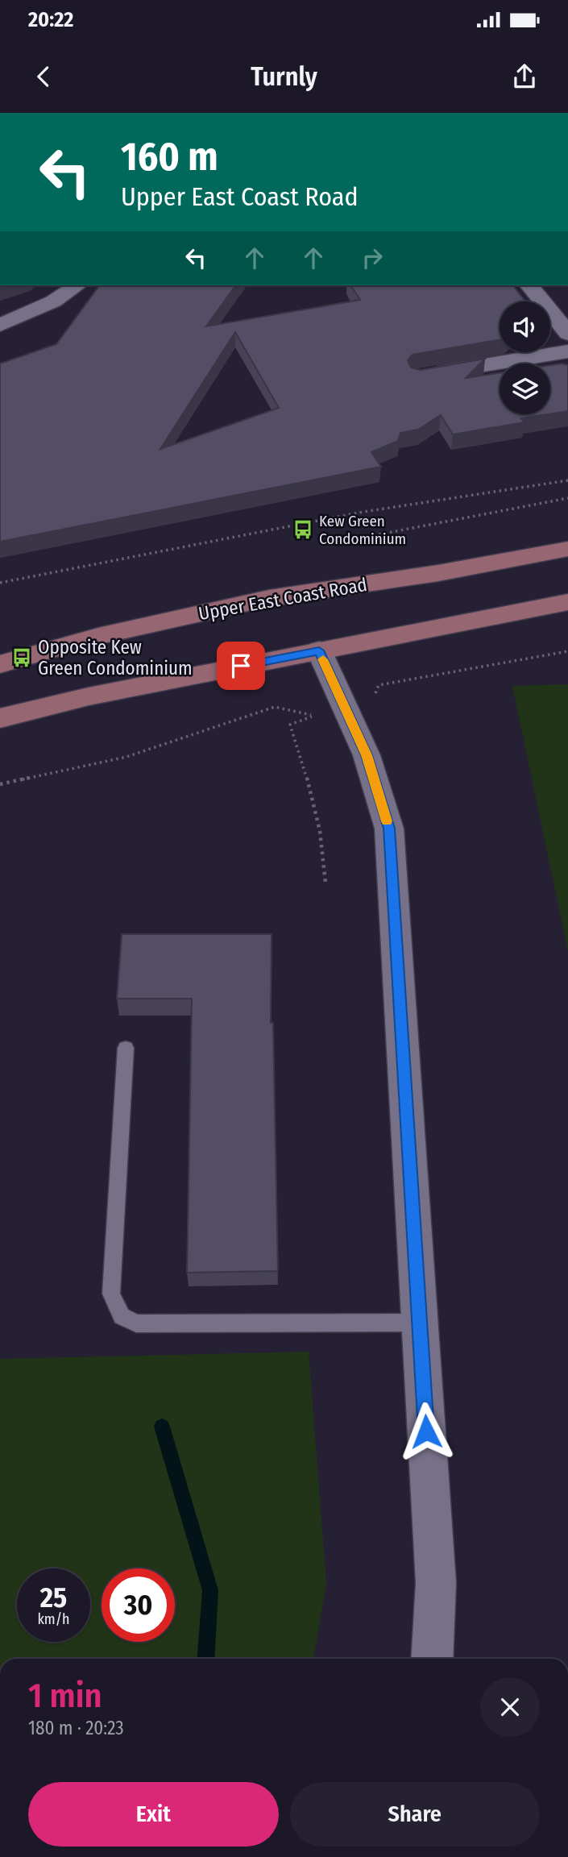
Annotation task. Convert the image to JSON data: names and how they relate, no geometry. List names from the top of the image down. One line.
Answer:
{"streets":{"main road":["Upper East Coast Road"]},"places":{"bus stop":["Kew Green Condominium","Opposite Kew Green Condominium"]},"page":{"status":"20:22","header":"Turnly","turn":["160 m","Upper East Coast Road"],"speed":"25 km/h","limit":"30","heading":["1 min","180 m · 20:23"],"buttons":["Exit","Share"]}}
